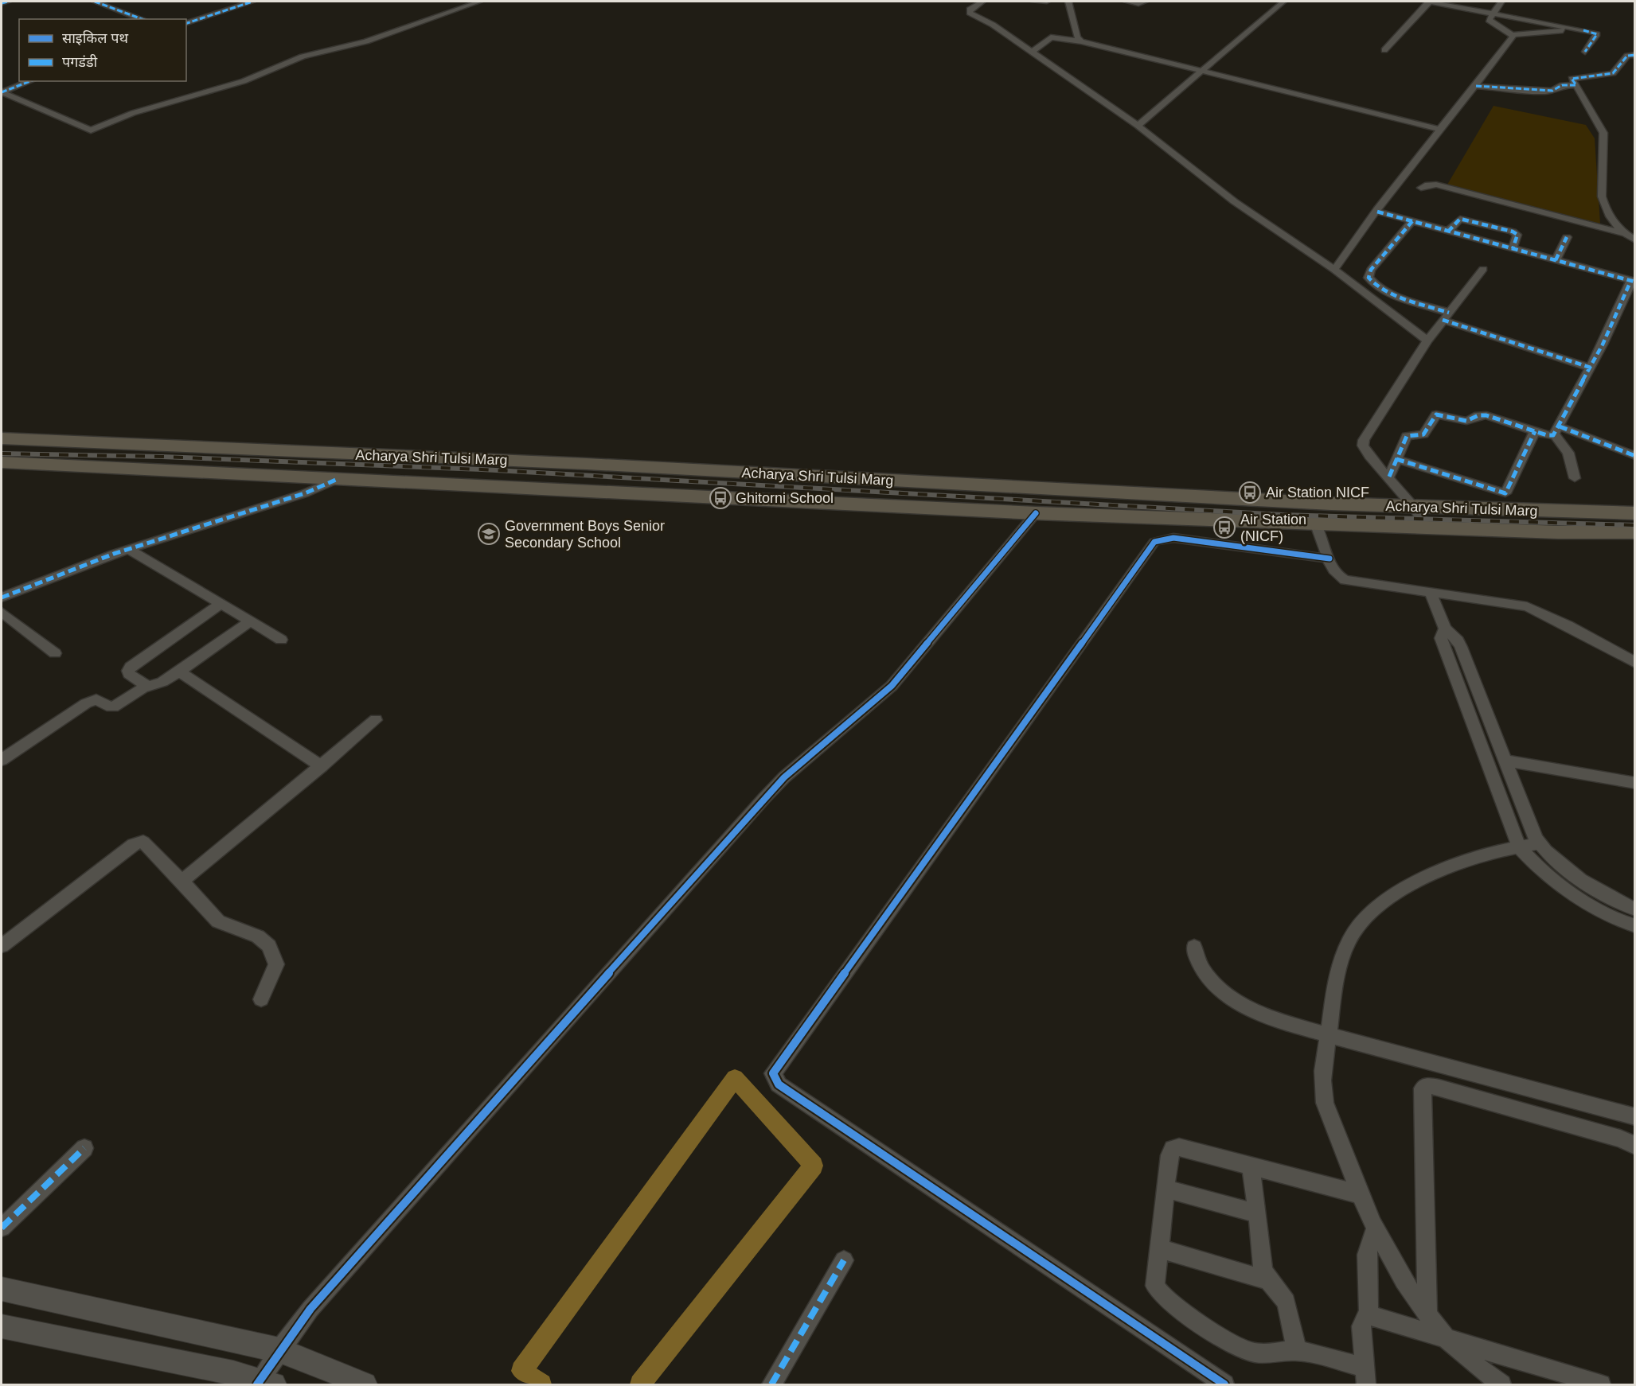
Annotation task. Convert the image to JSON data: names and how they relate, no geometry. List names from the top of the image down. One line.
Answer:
{"streets":{"highway":["Acharya Shri Tulsi Marg"]},"places":{"bus stop":["Air Station NICF","Ghitorni School","Air Station (NICF)"],"school or university":["Government Boys Senior Secondary School"]},"legend":["साइकिल पथ","पगडंडी"]}
